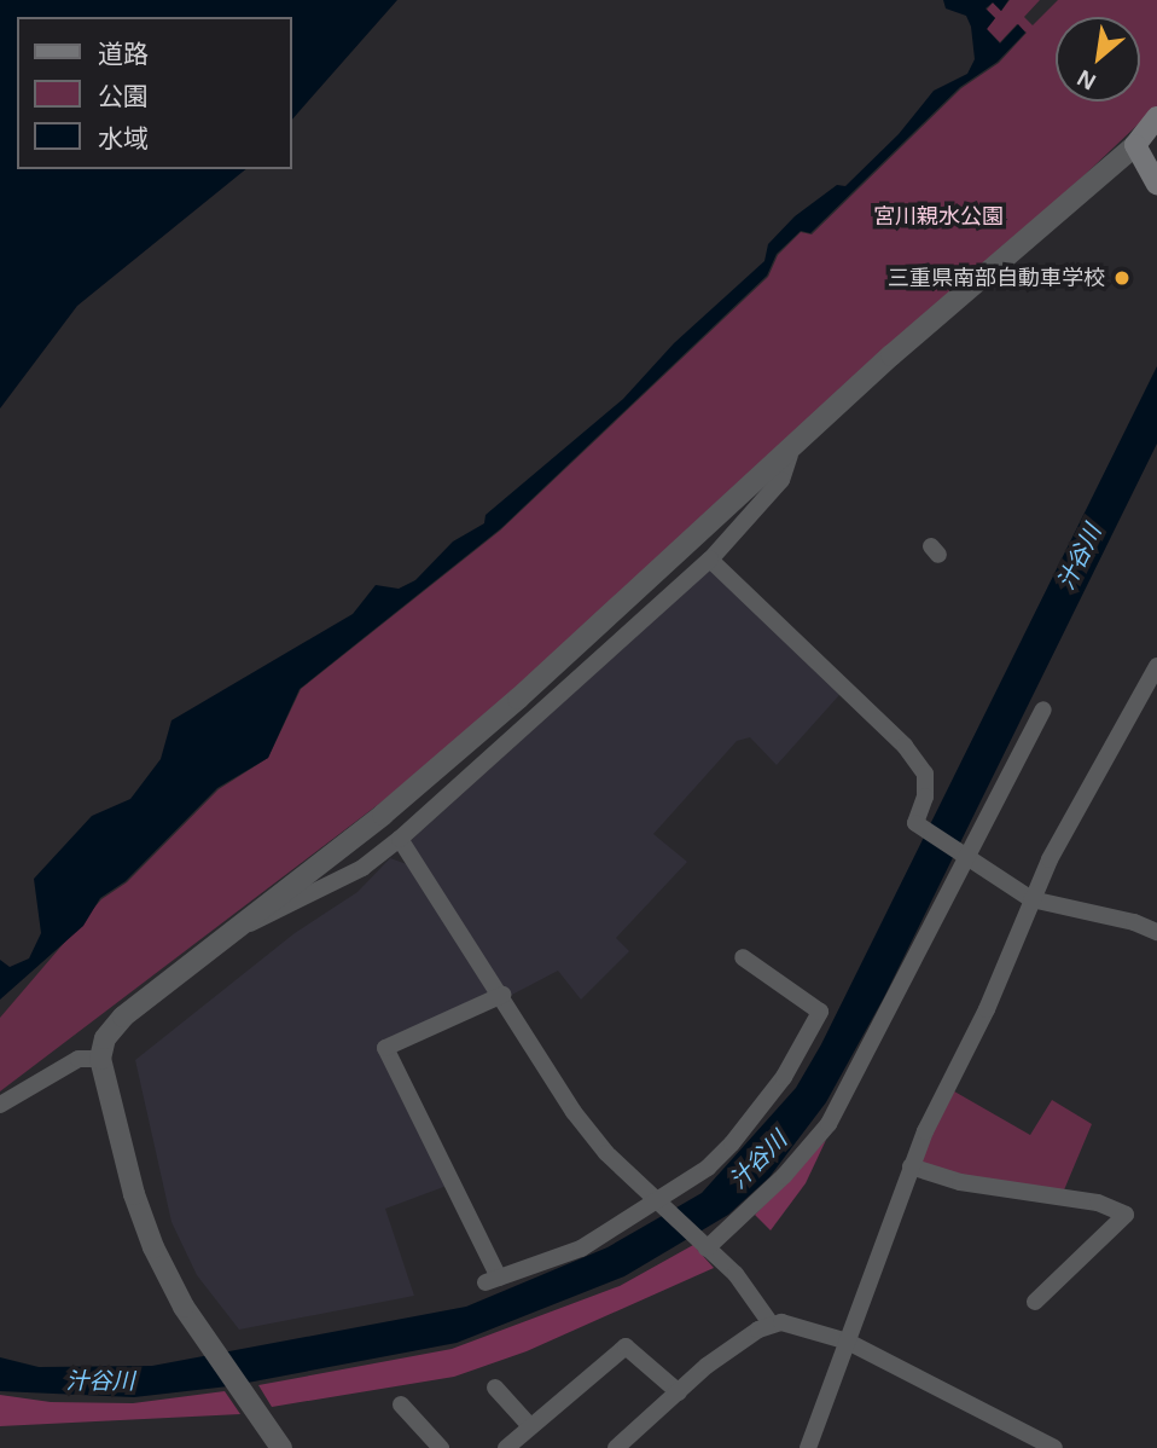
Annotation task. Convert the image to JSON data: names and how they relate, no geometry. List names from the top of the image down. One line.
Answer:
{"water":["汁谷川"],"parks":["宮川親水公園"],"places":["三重県南部自動車学校"],"legend":["道路","公園","水域"],"north":"bottom left"}
